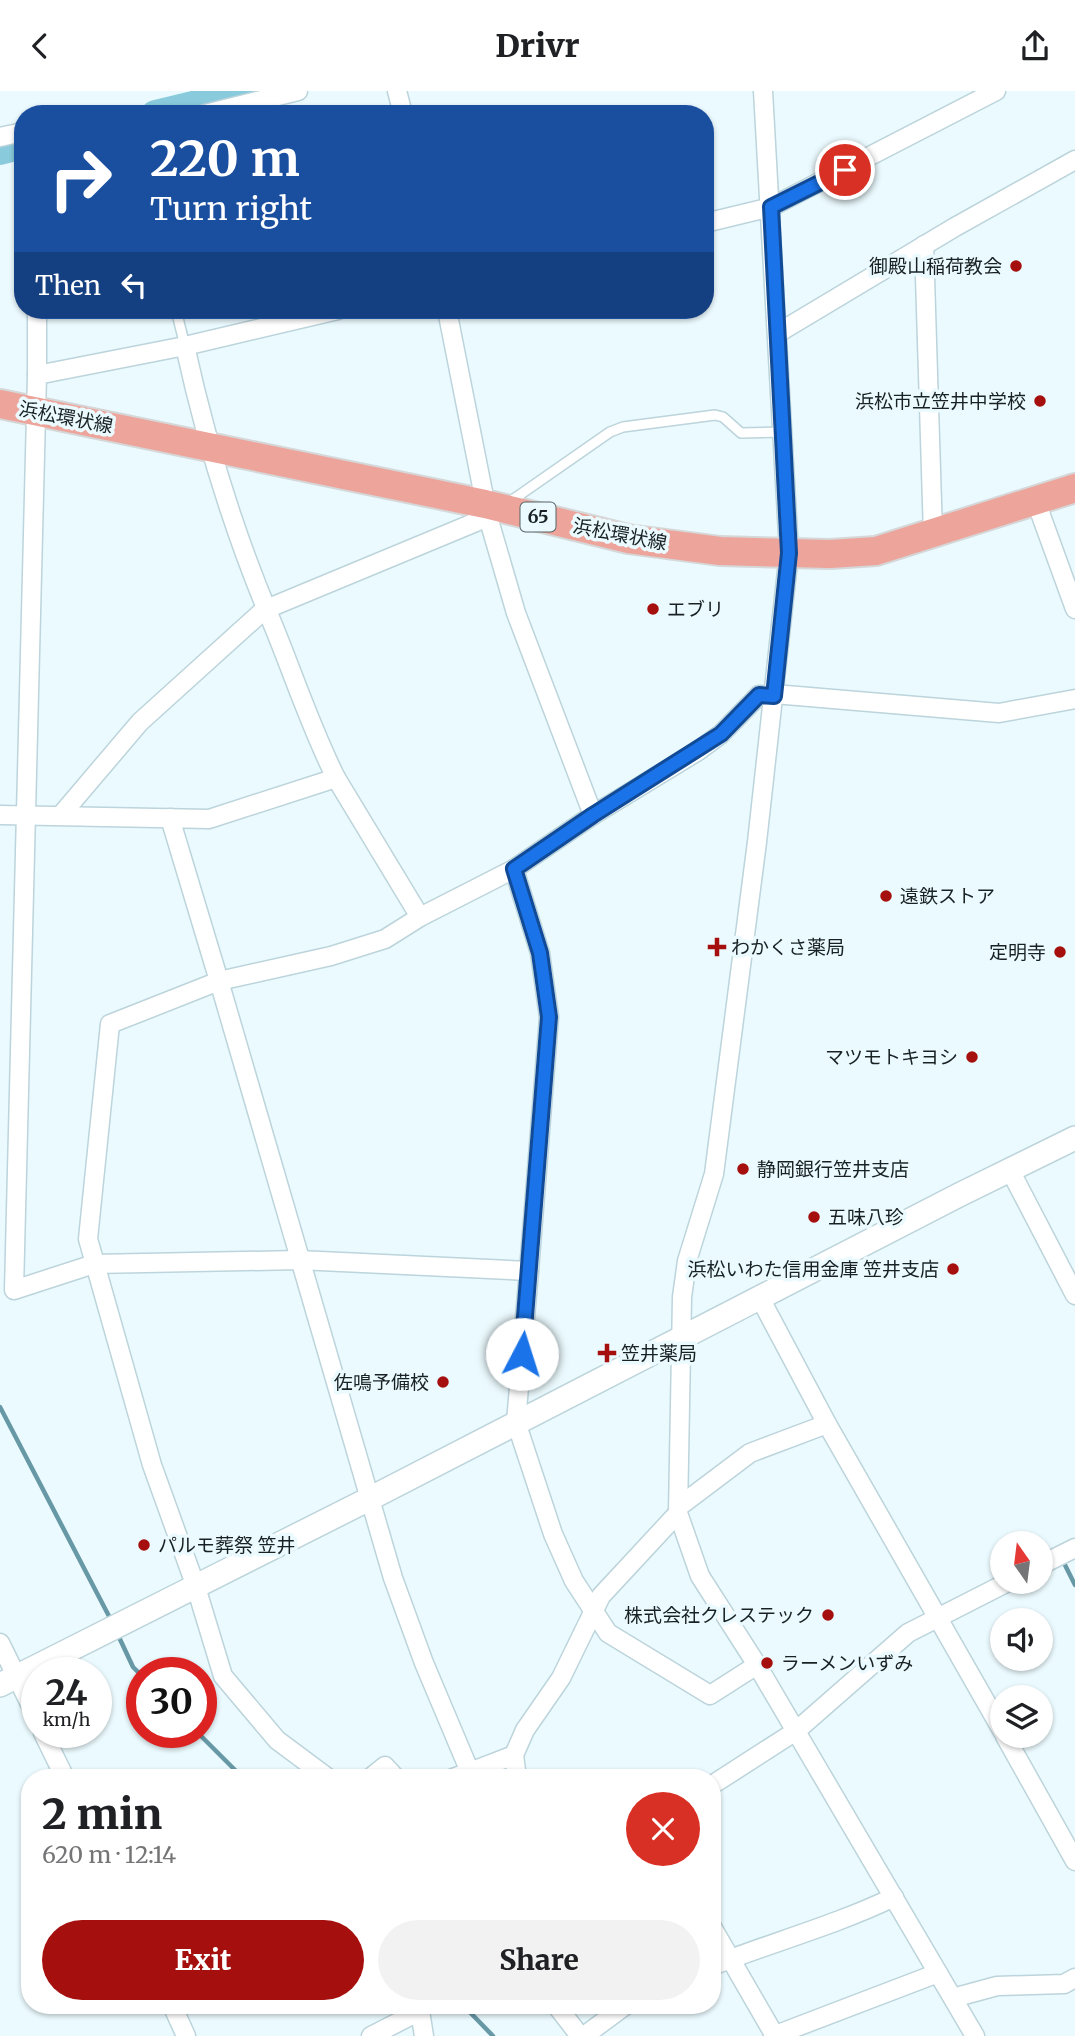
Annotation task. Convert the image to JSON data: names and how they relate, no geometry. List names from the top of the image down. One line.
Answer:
{"streets":{"main road":["浜松環状線","65"]},"places":{"other":["御殿山稲荷教会","浜松市立笠井中学校","エブリ","遠鉄ストア","定明寺","マツモトキヨシ","静岡銀行笠井支店","五味八珍","浜松いわた信用金庫 笠井支店","佐鳴予備校","パルモ葬祭 笠井","株式会社クレステック","ラーメンいずみ"],"health":["わかくさ薬局","笠井薬局"]},"north":"top","page":{"header":"Drivr","turn":["220 m","Turn right"],"then":"Then","speed":"24 km/h","limit":"30","heading":["2 min","620 m · 12:14"],"buttons":["Exit","Share"]}}
